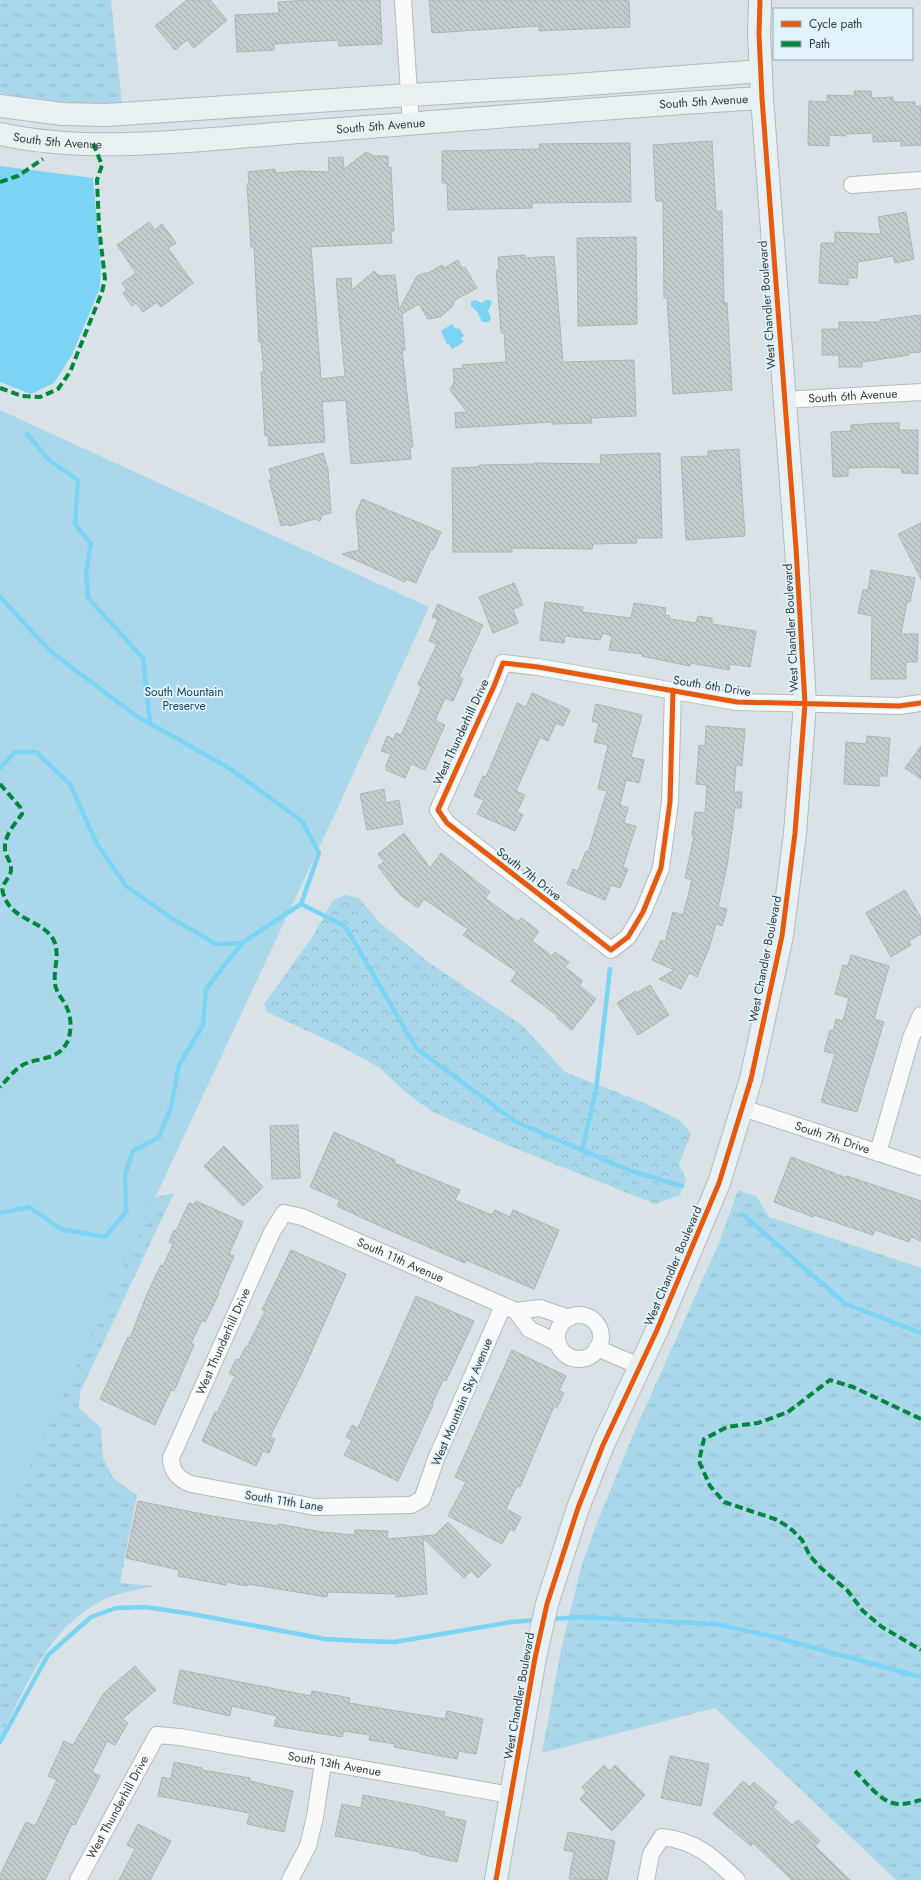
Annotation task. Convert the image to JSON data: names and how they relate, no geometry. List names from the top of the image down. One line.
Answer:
{"streets":{"main road":["South 5th Avenue","West Chandler Boulevard"],"street":["South 6th Avenue","South 6th Drive","West Thunderhill Drive","South 7th Drive","South 11th Avenue","West Mountain Sky Avenue","South 11th Lane","South 13th Avenue"]},"crossings":[["South 5th Avenue","West Chandler Boulevard"],["West Chandler Boulevard","South 6th Avenue"],["West Chandler Boulevard","South 6th Drive"],["West Chandler Boulevard","South 7th Drive"],["West Chandler Boulevard","South 13th Avenue"],["South 6th Drive","West Thunderhill Drive"],["South 6th Drive","South 7th Drive"],["West Thunderhill Drive","South 7th Drive"],["West Thunderhill Drive","South 11th Avenue"],["West Thunderhill Drive","South 11th Lane"],["West Thunderhill Drive","South 13th Avenue"],["South 11th Avenue","West Mountain Sky Avenue"],["West Mountain Sky Avenue","South 11th Lane"]],"parks":["South Mountain Preserve"],"legend":["Cycle path","Path"]}
